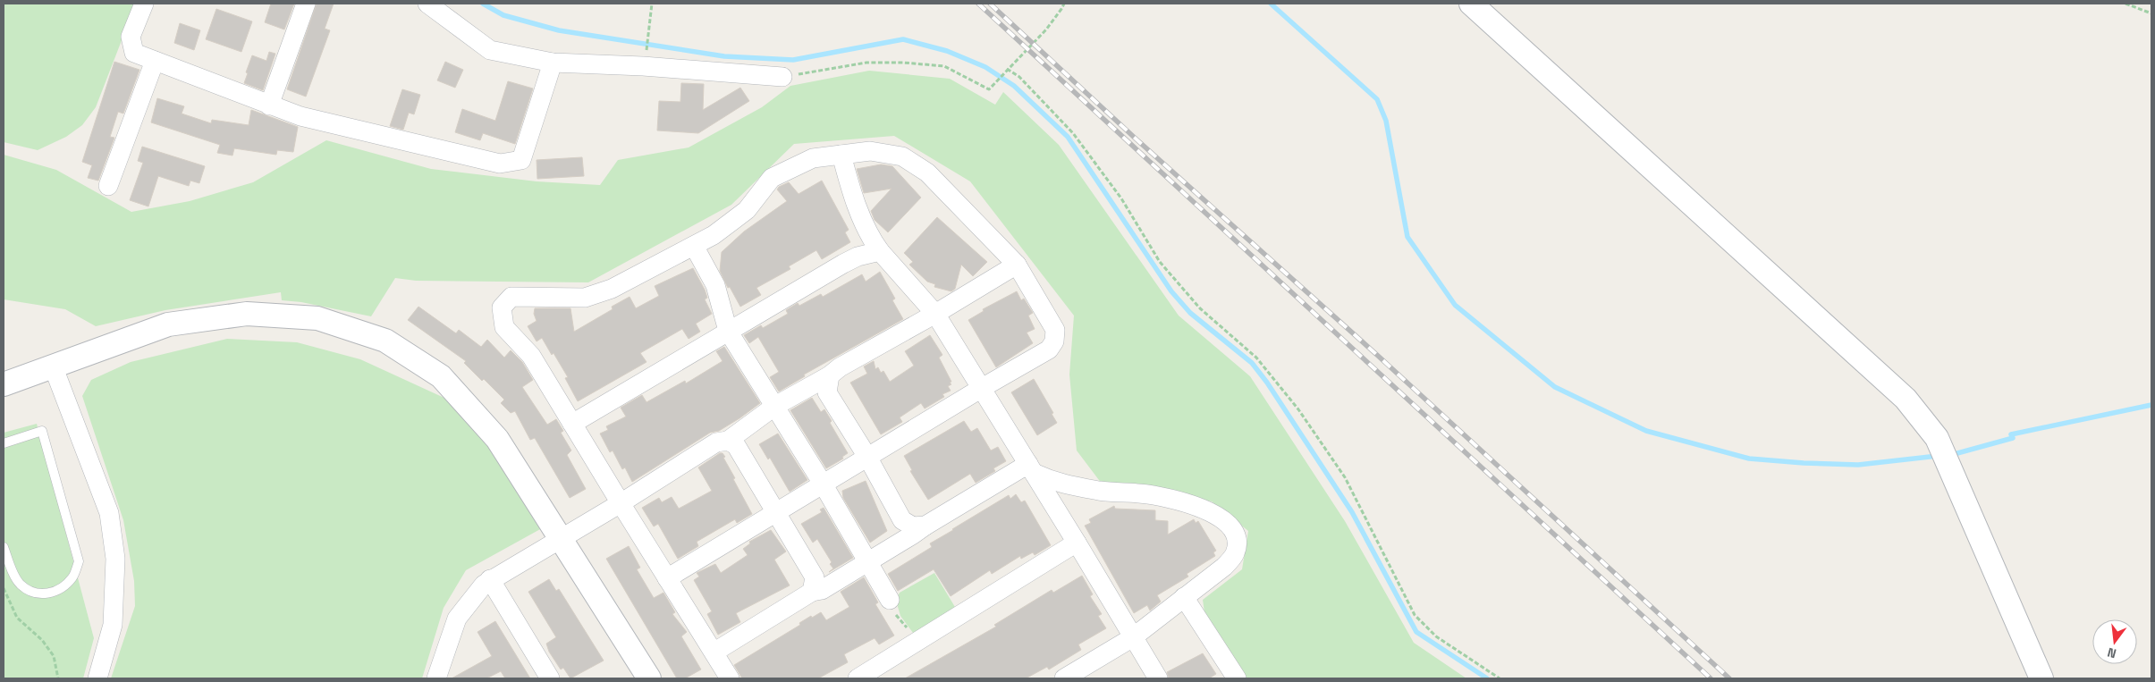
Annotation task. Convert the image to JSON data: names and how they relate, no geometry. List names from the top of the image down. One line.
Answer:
{"north":"bottom"}
